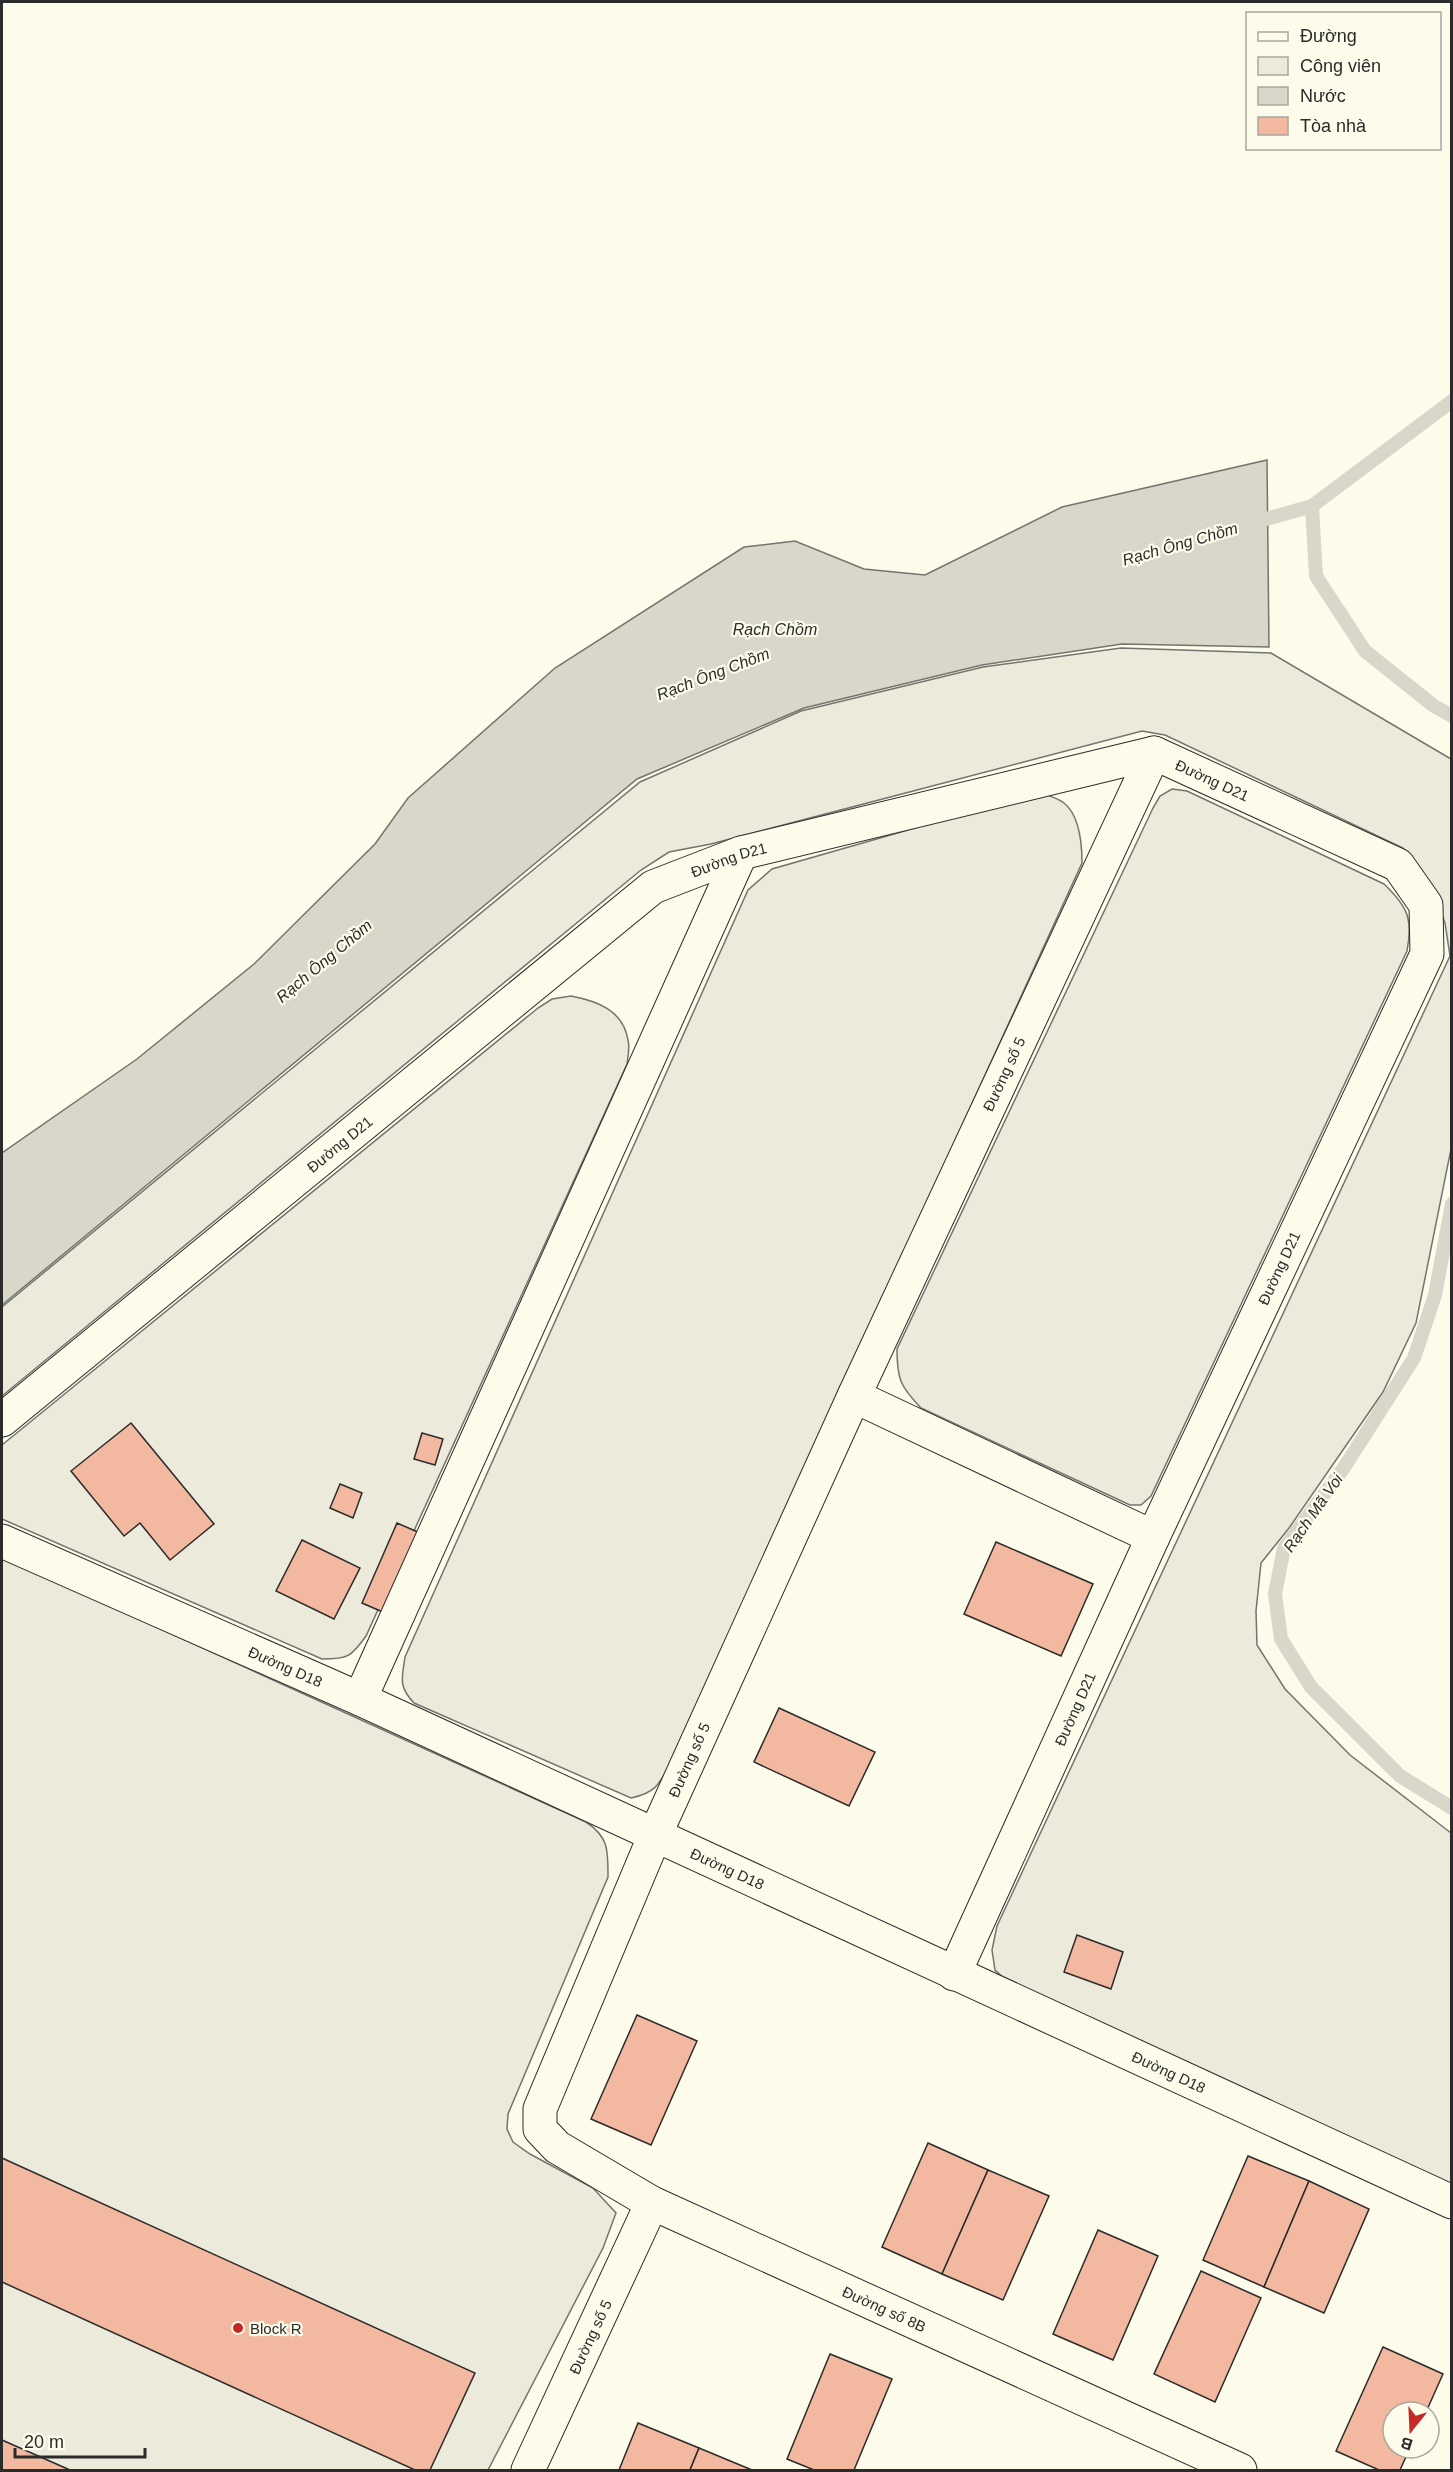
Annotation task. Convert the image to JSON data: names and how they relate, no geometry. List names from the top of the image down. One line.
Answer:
{"streets":{"street":["Đường D21","Đường số 5","Đường D18","Đường số 8B"]},"crossings":[["Đường D21","Đường số 5"],["Đường D21","Đường D18"],["Đường số 5","Đường D18"],["Đường số 5","Đường số 8B"]],"water":["Rạch Ông Chồm","Rạch Chồm","Rạch Mã Voi"],"places":["Block R"],"legend":["Đường","Công viên","Nước","Tòa nhà"],"scale_bar":"20 m","north":"bottom"}
